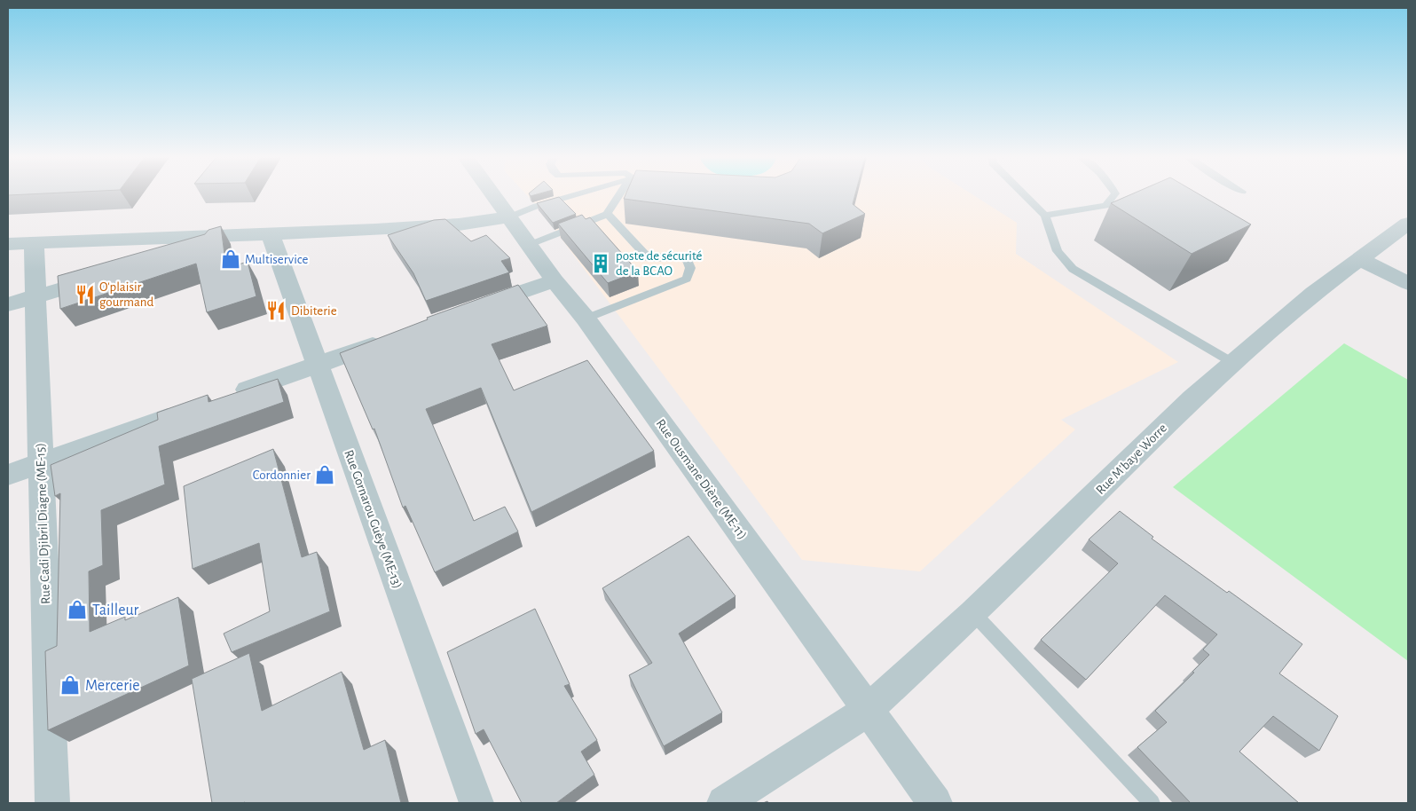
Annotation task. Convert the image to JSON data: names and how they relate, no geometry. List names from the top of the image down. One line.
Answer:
{"streets":{"street":["Rue M'baye Worre","Rue Ousmane Diène (ME-11)","Rue Gornarou Guèye (ME-13)","Rue Cadi Djibril Diagne (ME-15)"]},"crossings":[["Rue M'baye Worre","Rue Ousmane Diène (ME-11)"]],"places":{"shop":["Multiservice","Cordonnier","Tailleur","Mercerie"],"building":["poste de sécurité de la BCAO"],"restaurant":["O'plaisir gourmand","Dibiterie"]}}
